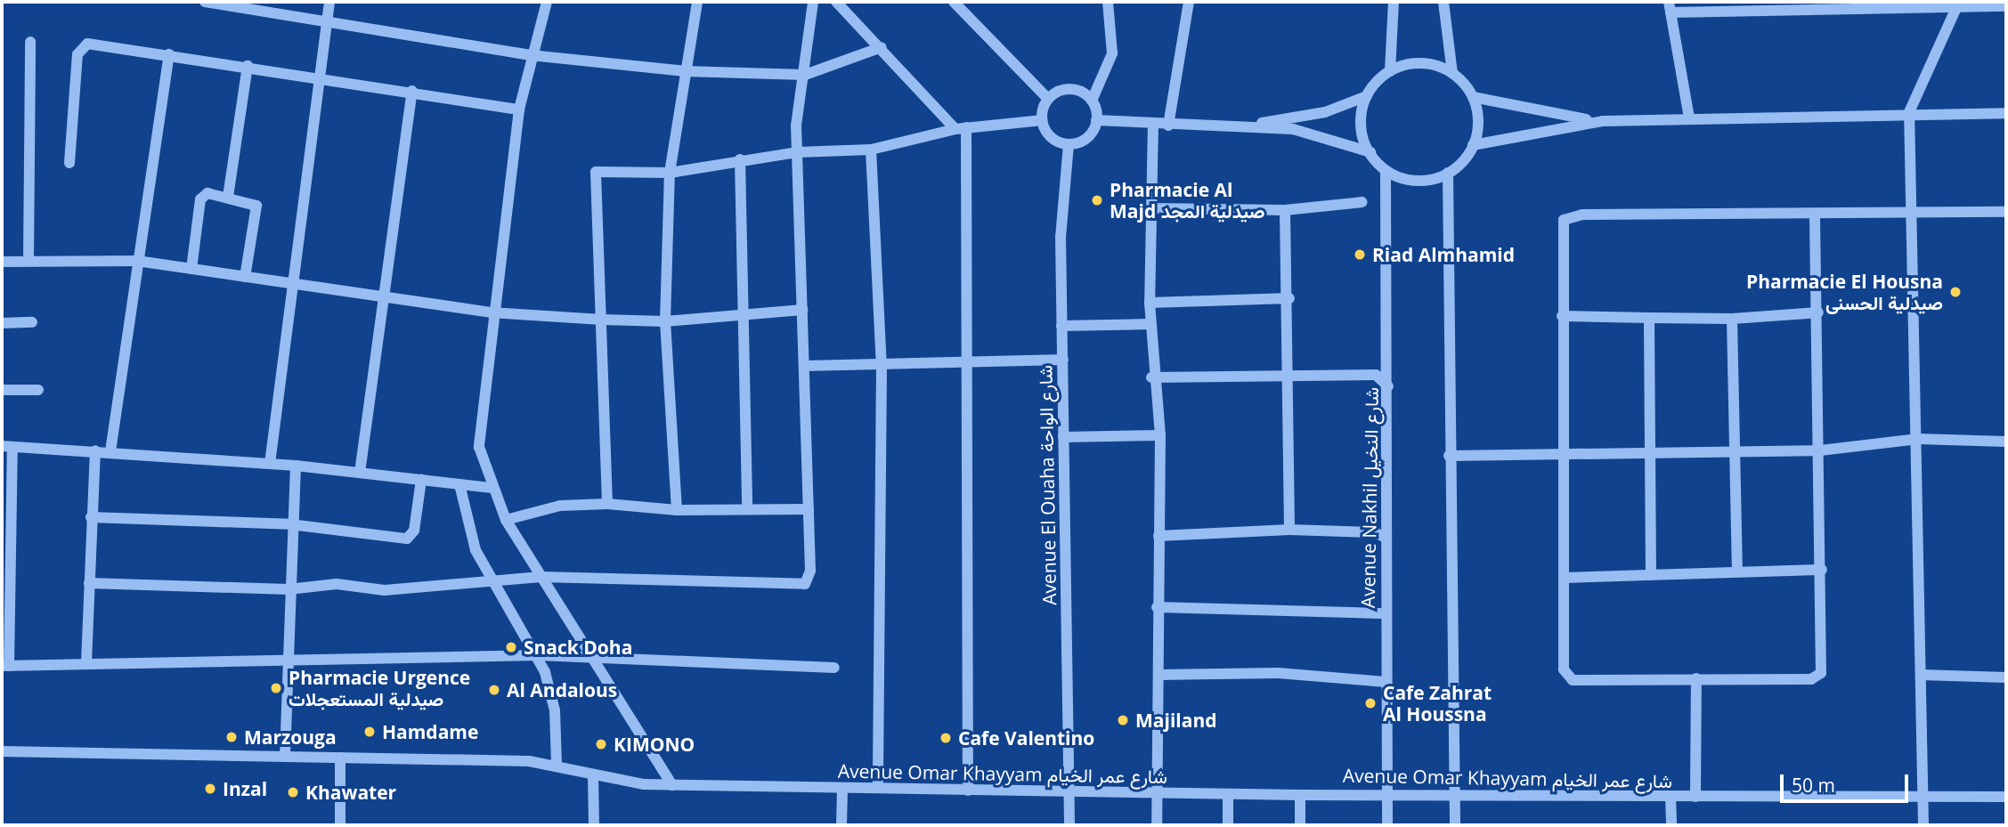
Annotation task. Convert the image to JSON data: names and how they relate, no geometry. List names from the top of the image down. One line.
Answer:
{"streets":{"street":["Avenue El Ouaha شارع الواحة","Avenue Nakhil شارع النخيل","Avenue Omar Khayyam شارع عمر الخيام"]},"crossings":[["Avenue El Ouaha شارع الواحة","Avenue Omar Khayyam شارع عمر الخيام"],["Avenue Nakhil شارع النخيل","Avenue Omar Khayyam شارع عمر الخيام"]],"places":["Pharmacie Al Majd صيدلية المجد","Riad Almhamid","Pharmacie El Housna صيدلية الحسنى","Snack Doha","Pharmacie Urgence صيدلية المستعجلات","Al Andalous","Cafe Zahrat Al Houssna","Majiland","Hamdame","Marzouga","Cafe Valentino","KIMONO","Inzal","Khawater"],"scale_bar":"50 m"}
